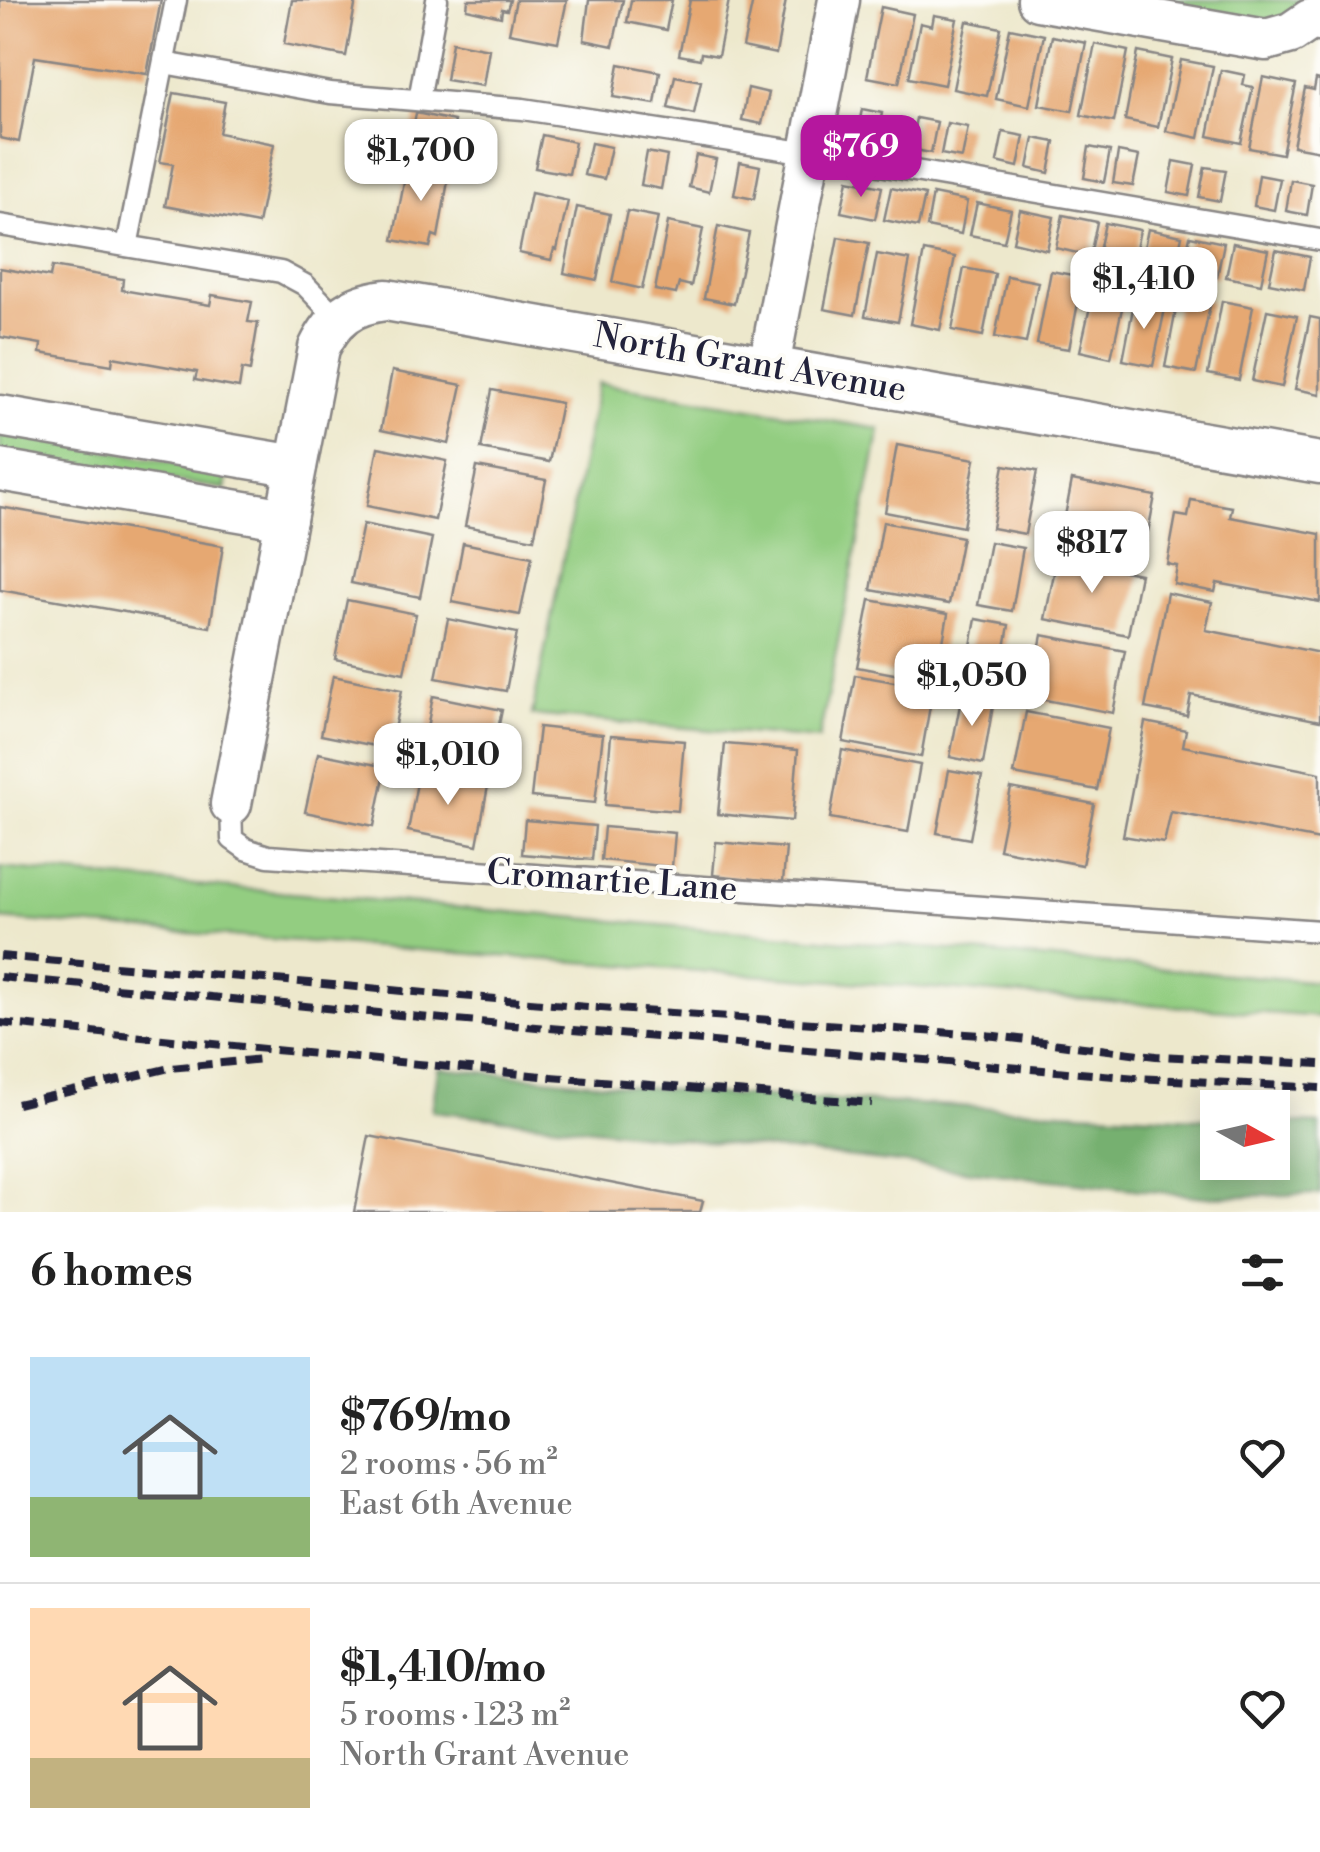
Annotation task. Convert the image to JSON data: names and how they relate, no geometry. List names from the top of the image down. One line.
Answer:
{"streets":{"street":["North Grant Avenue","Cromartie Lane"]},"north":"right","page":{"price":["$769","$1,700","$1,410","$817","$1,050","$1,010"],"heading":"6 homes","list":[{"name":"$769/mo","note":"2 rooms · 56 m² · East 6th Avenue"},{"name":"$1,410/mo","note":"5 rooms · 123 m² · North Grant Avenue"}]}}
